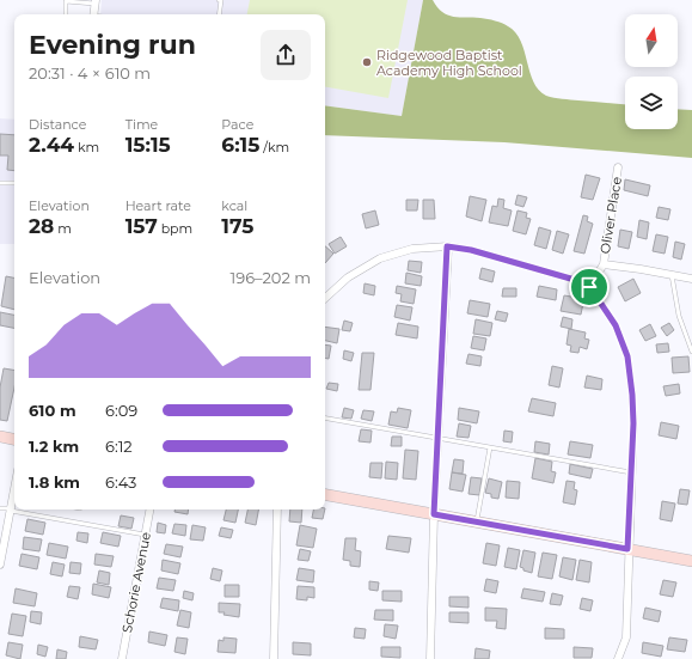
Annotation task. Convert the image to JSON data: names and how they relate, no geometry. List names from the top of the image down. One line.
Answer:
{"streets":{"street":["Oliver Place","Schorie Avenue"]},"places":["Ridgewood Baptist Academy High School"],"north":"top","page":{"heading":["Evening run","20:31 · 4 × 610 m"],"stats":[["Distance","2.44 km"],["Time","15:15"],["Pace","6:15 /km"],["Elevation","28 m"],["Heart rate","157 bpm"],["kcal","175"]],"chart":["Elevation","196–202 m"],"list":[{"name":"610 m","note":"6:09"},{"name":"1.2 km","note":"6:12"},{"name":"1.8 km","note":"6:43"}]}}
